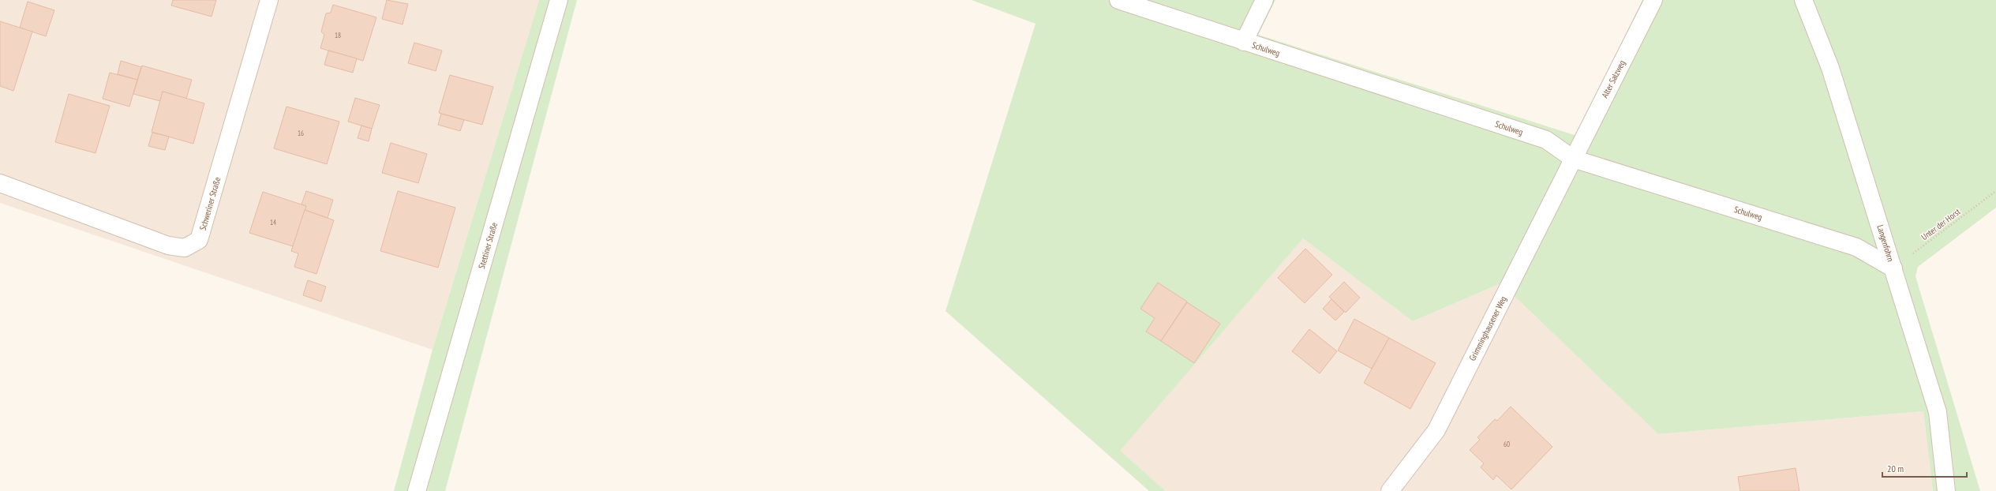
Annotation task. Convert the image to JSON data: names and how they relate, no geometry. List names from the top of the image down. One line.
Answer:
{"streets":{"street":["Schulweg","Alter Salzweg","Schweriner Straße","Langenfohrn","Stettiner Straße","Grimminghausener Weg"],"path":["Unter der Horst"]},"crossings":[["Schulweg","Alter Salzweg"],["Schulweg","Unter der Horst"],["Schulweg","Langenfohrn"],["Schulweg","Grimminghausener Weg"],["Alter Salzweg","Grimminghausener Weg"],["Unter der Horst","Langenfohrn"]],"house_numbers":["18","16","14","60"],"scale_bar":"20 m"}
